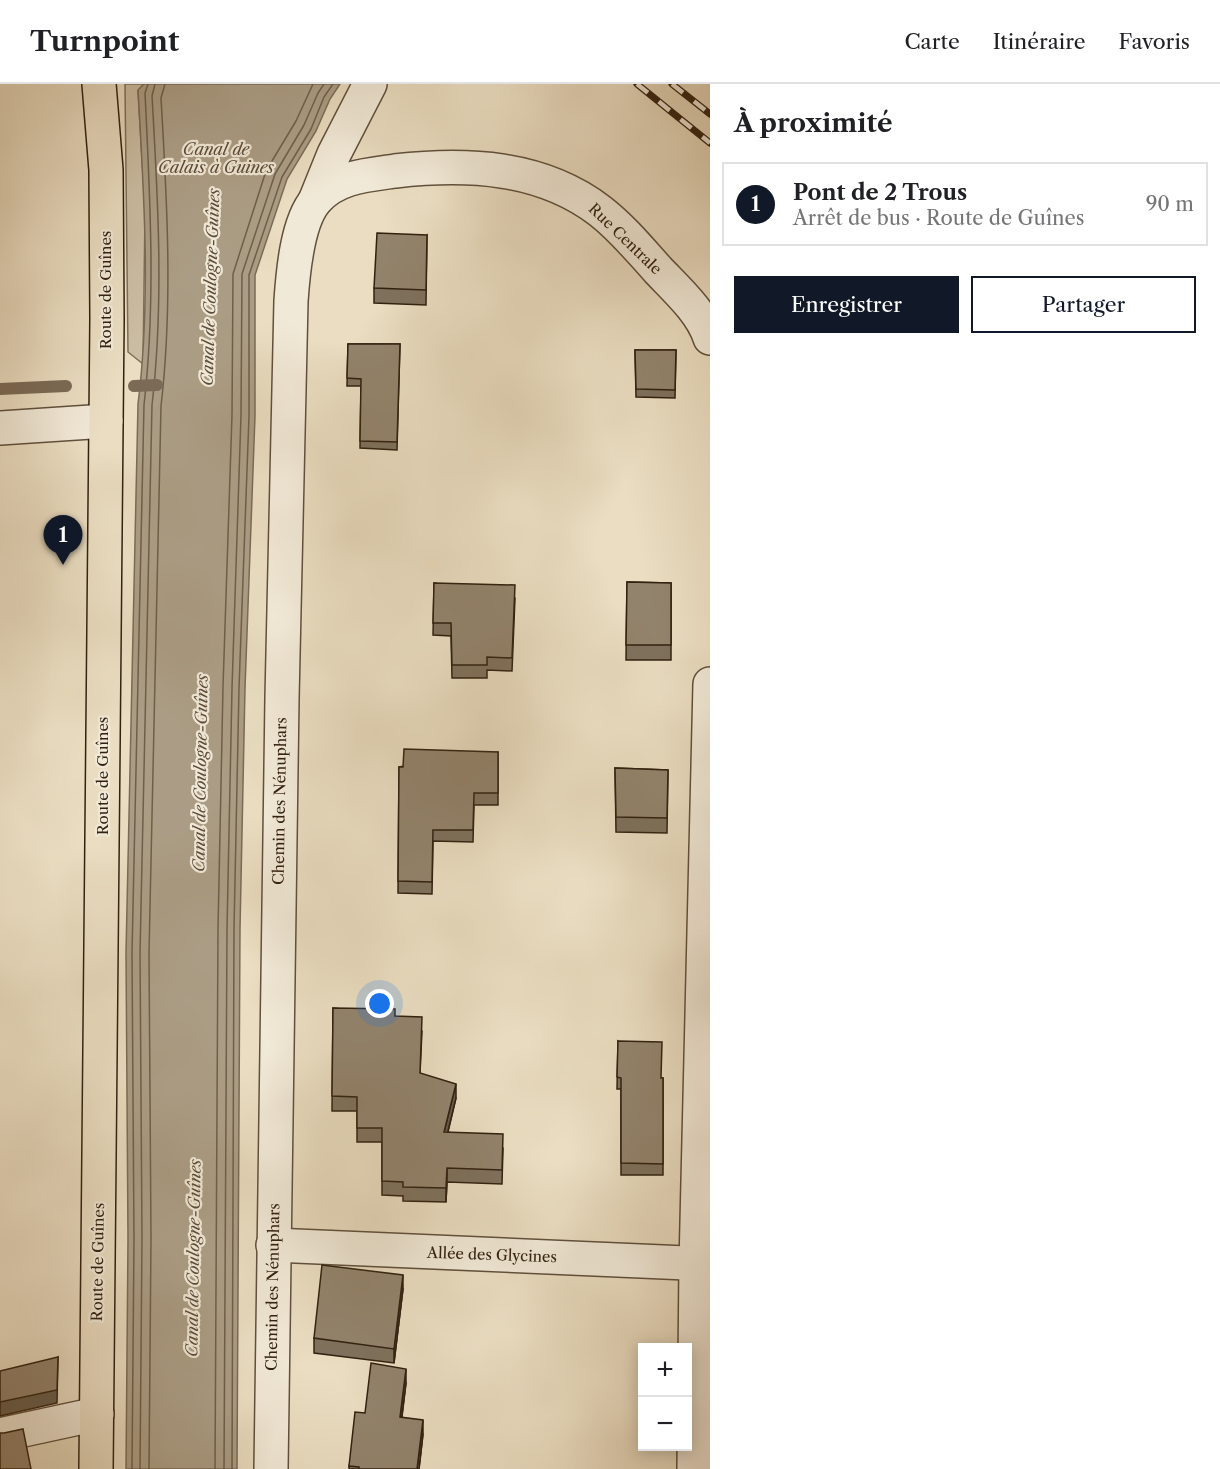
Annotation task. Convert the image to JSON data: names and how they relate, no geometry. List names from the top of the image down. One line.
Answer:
{"streets":{"main road":["Route de Guînes"],"street":["Rue Centrale","Chemin des Nénuphars","Allée des Glycines"]},"crossings":[["Rue Centrale","Chemin des Nénuphars"],["Chemin des Nénuphars","Allée des Glycines"]],"water":["Canal de Calais à Guines","Canal de Coulogne-Guînes"],"page":{"header":"Turnpoint","nav":["Carte","Itinéraire","Favoris"],"heading":"À proximité","list":[{"mark":"1","name":"Pont de 2 Trous","note":"Arrêt de bus · Route de Guînes","value":"90 m"}],"buttons":["Enregistrer","Partager"],"pins":"1","map_buttons":["+","−"]}}
